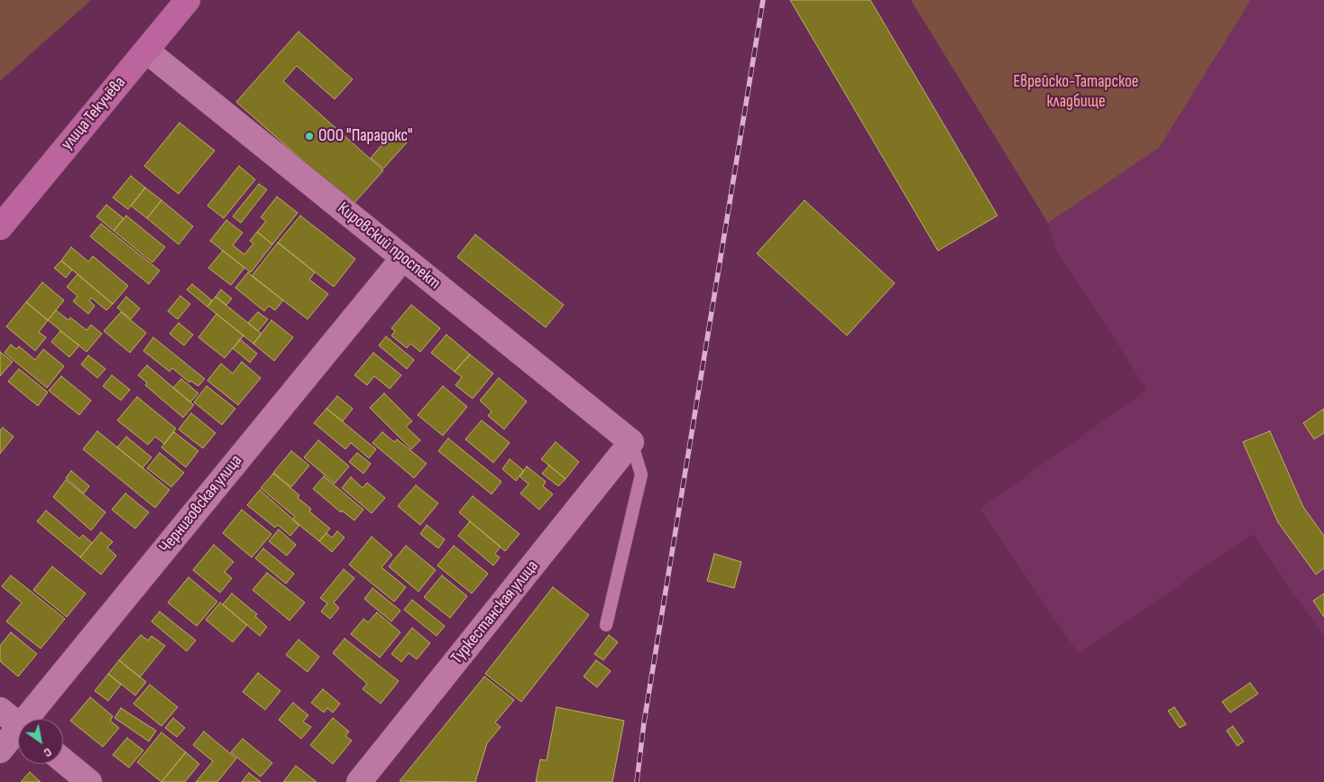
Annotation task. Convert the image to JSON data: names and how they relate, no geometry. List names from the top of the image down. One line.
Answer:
{"streets":{"main road":["улица Текучёва"],"street":["Кировский проспект","Черниговская улица","Туркестанская улица"]},"crossings":[["улица Текучёва","Кировский проспект"],["Кировский проспект","Черниговская улица"],["Кировский проспект","Туркестанская улица"]],"parks":["Еврейско-Татарское кладбище"],"places":["ООО \"Парадокс\""],"north":"bottom right"}
